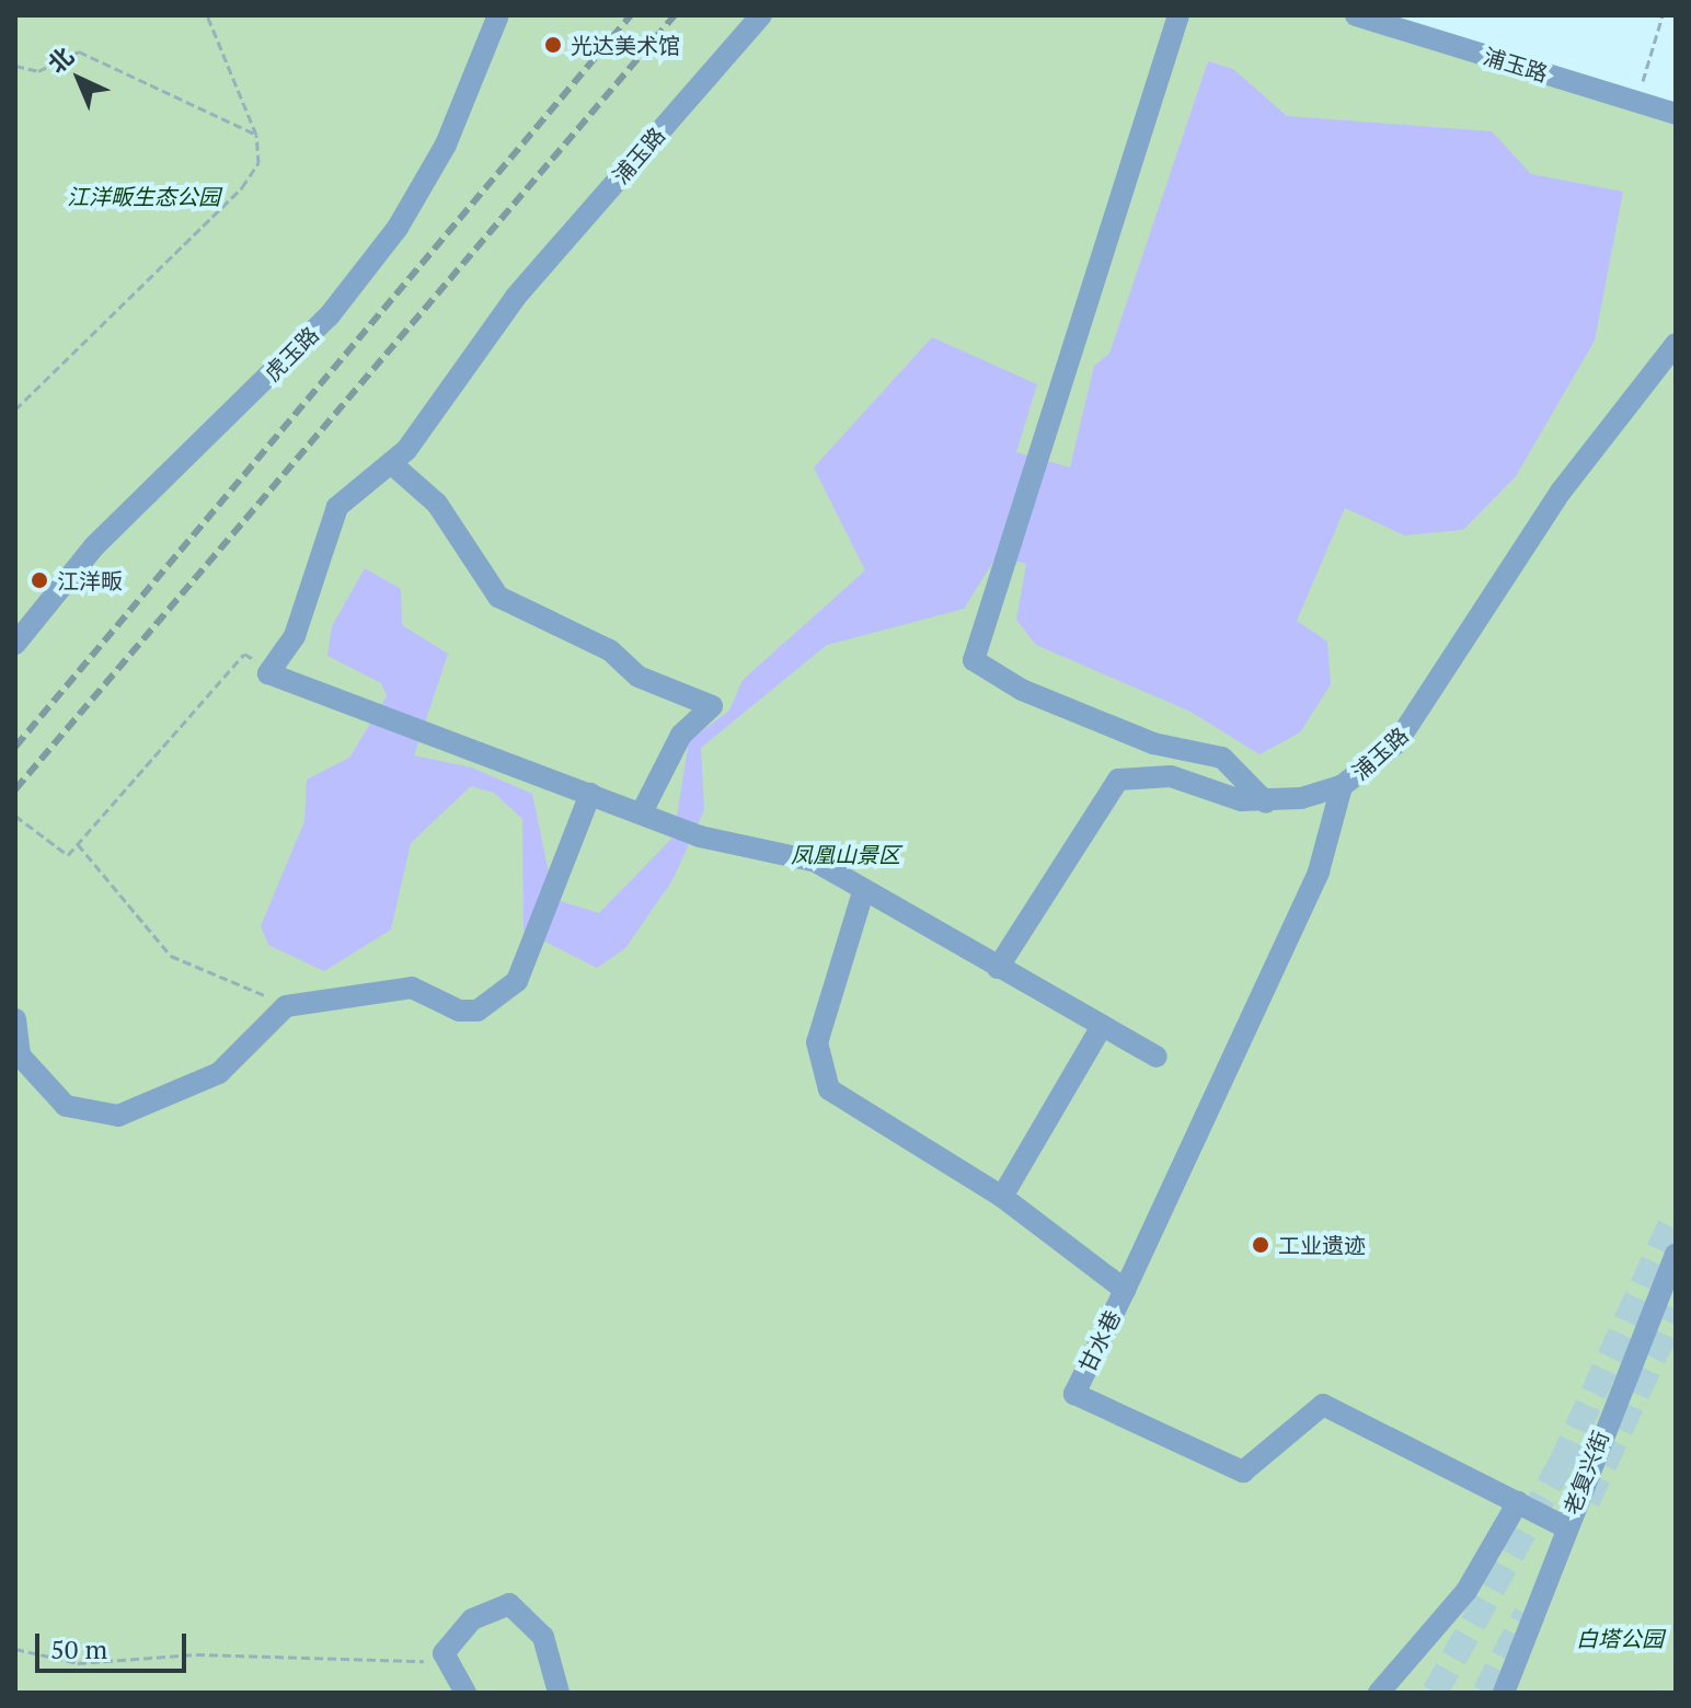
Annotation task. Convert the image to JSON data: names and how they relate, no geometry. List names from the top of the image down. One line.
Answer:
{"streets":{"street":["浦玉路","虎玉路","甘水巷","老复兴街"]},"crossings":[["甘水巷","老复兴街"]],"parks":["江洋畈生态公园","凤凰山景区","白塔公园"],"places":["光达美术馆","江洋畈","工业遗迹"],"scale_bar":"50 m","north":"top left"}
